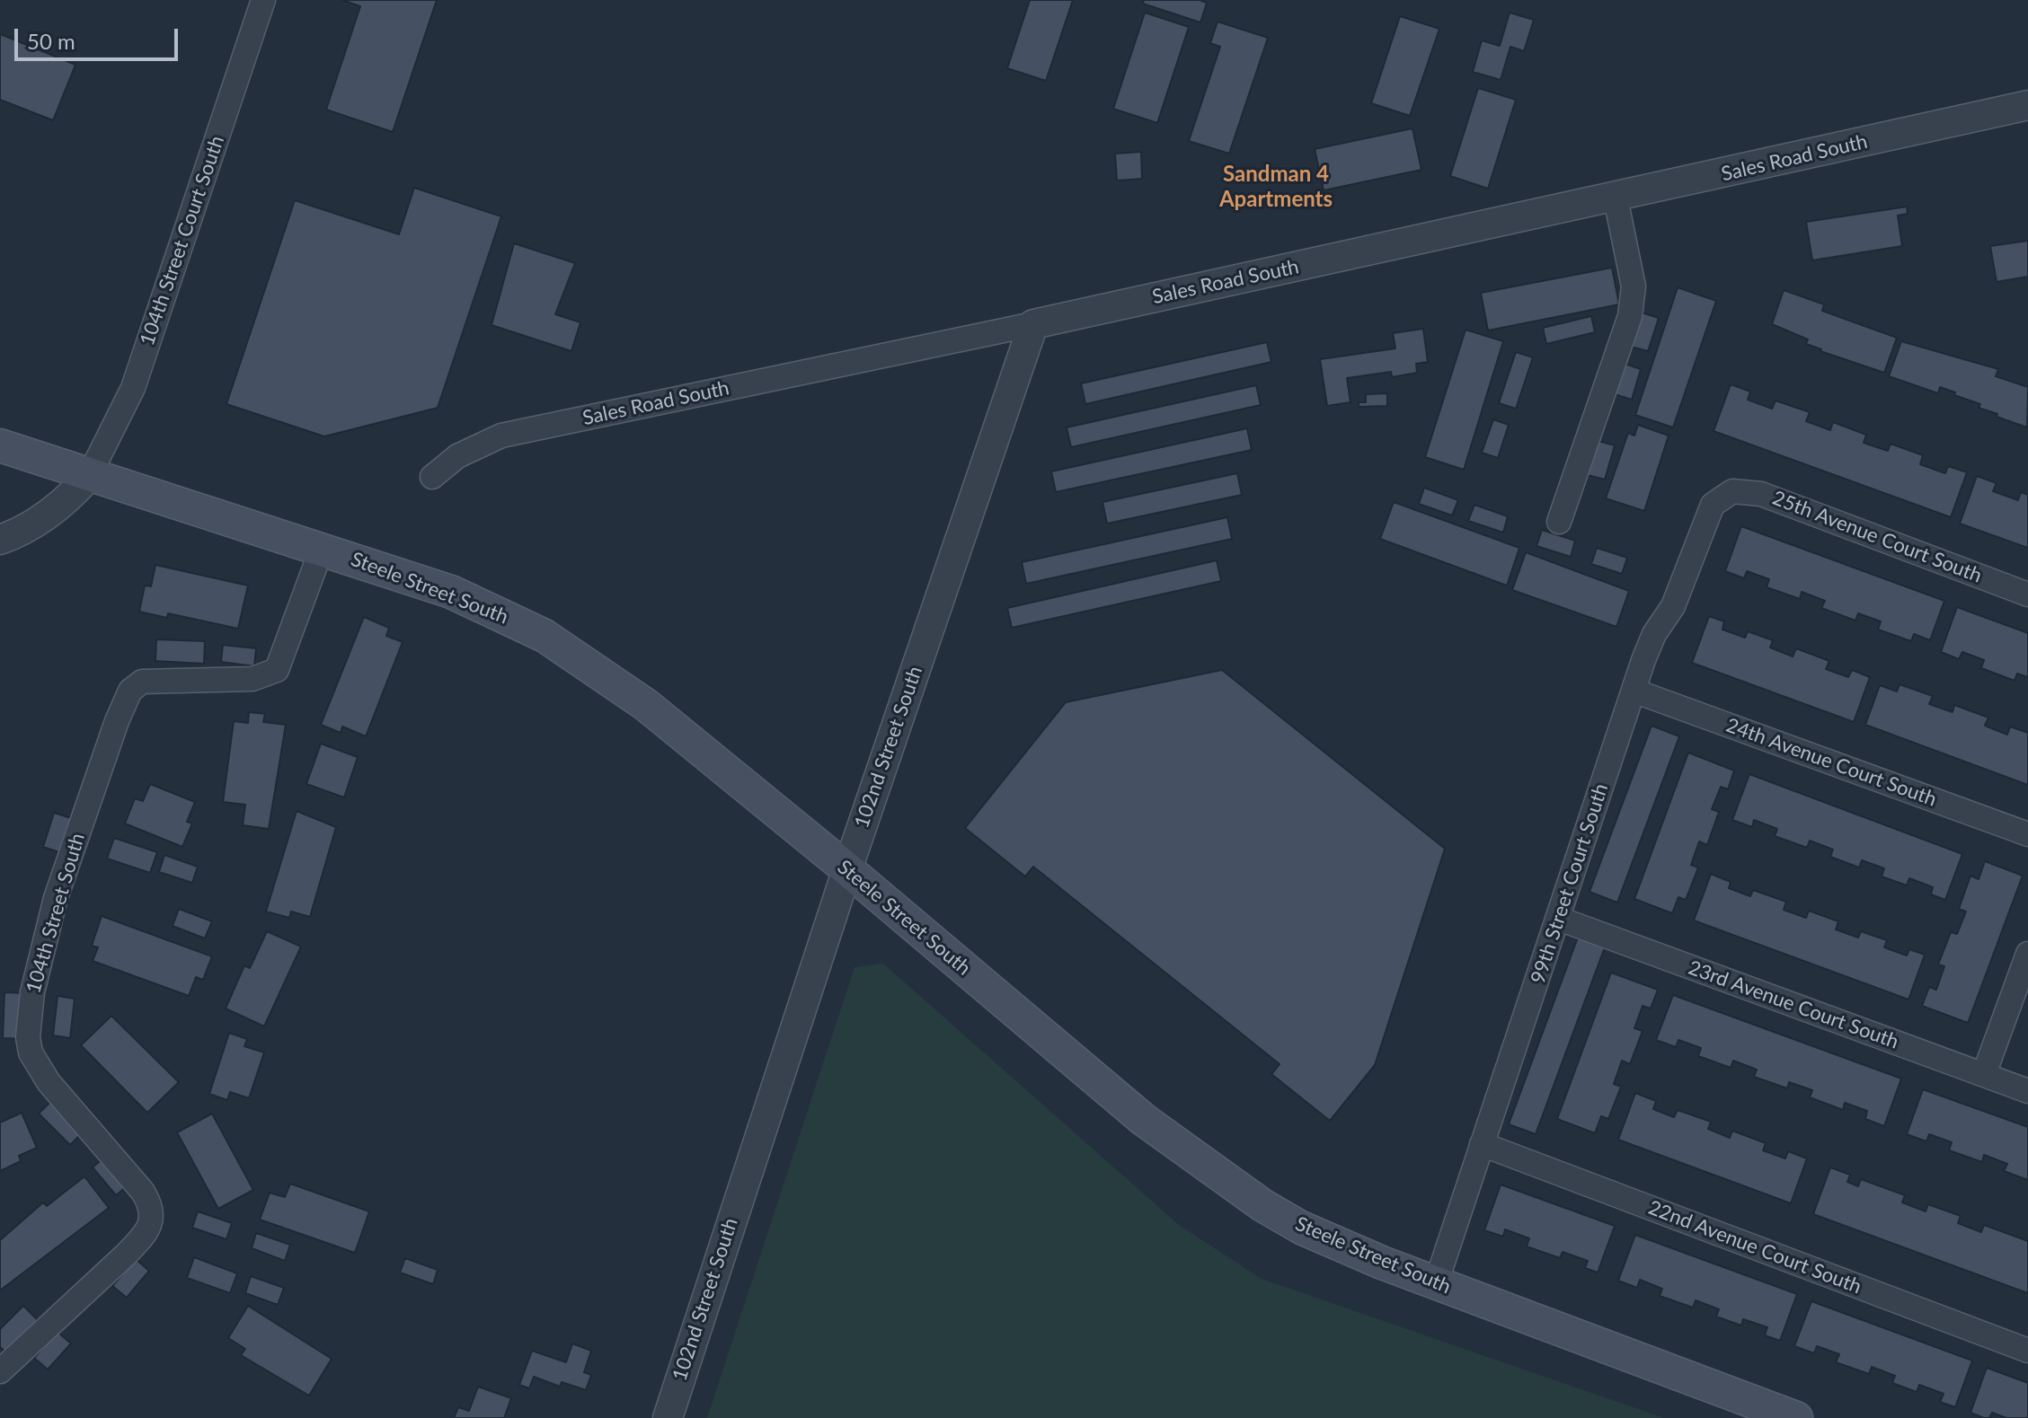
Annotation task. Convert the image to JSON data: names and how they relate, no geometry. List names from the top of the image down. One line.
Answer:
{"streets":{"main road":["Steele Street South"],"street":["Sales Road South","104th Street Court South","25th Avenue Court South","102nd Street South","24th Avenue Court South","99th Street Court South","104th Street South","23rd Avenue Court South","22nd Avenue Court South"]},"crossings":[["Sales Road South","102nd Street South"],["104th Street Court South","Steele Street South"],["25th Avenue Court South","99th Street Court South"],["Steele Street South","102nd Street South"],["Steele Street South","99th Street Court South"],["Steele Street South","104th Street South"],["24th Avenue Court South","99th Street Court South"],["99th Street Court South","23rd Avenue Court South"],["99th Street Court South","22nd Avenue Court South"]],"districts":["Sandman 4 Apartments"],"scale_bar":"50 m"}
